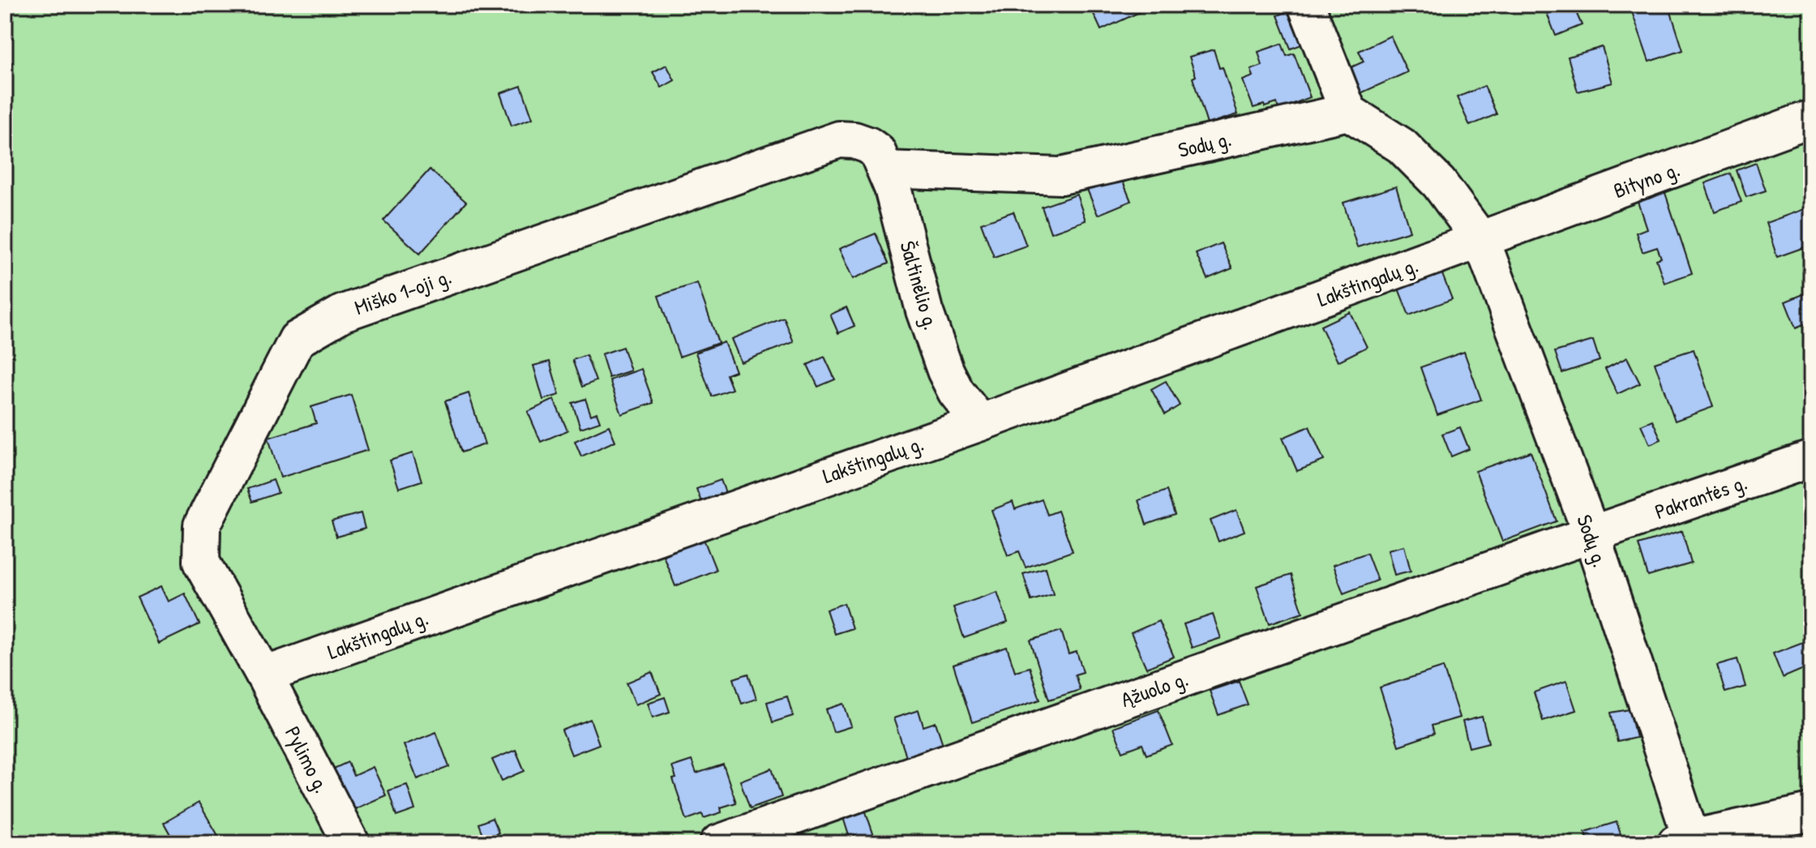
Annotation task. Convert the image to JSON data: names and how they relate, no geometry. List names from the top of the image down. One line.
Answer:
{"streets":{"street":["Sodų g.","Bityno g.","Lakštingalų g.","Šaltinėlio g.","Miško 1-oji g.","Pakrantės g.","Ąžuolo g.","Pylimo g."]},"crossings":[["Sodų g.","Bityno g."],["Sodų g.","Lakštingalų g."],["Sodų g.","Šaltinėlio g."],["Sodų g.","Miško 1-oji g."],["Sodų g.","Pakrantės g."],["Sodų g.","Ąžuolo g."],["Bityno g.","Lakštingalų g."],["Lakštingalų g.","Šaltinėlio g."],["Lakštingalų g.","Miško 1-oji g."],["Lakštingalų g.","Pylimo g."],["Šaltinėlio g.","Miško 1-oji g."],["Miško 1-oji g.","Pylimo g."],["Pakrantės g.","Ąžuolo g."]]}
